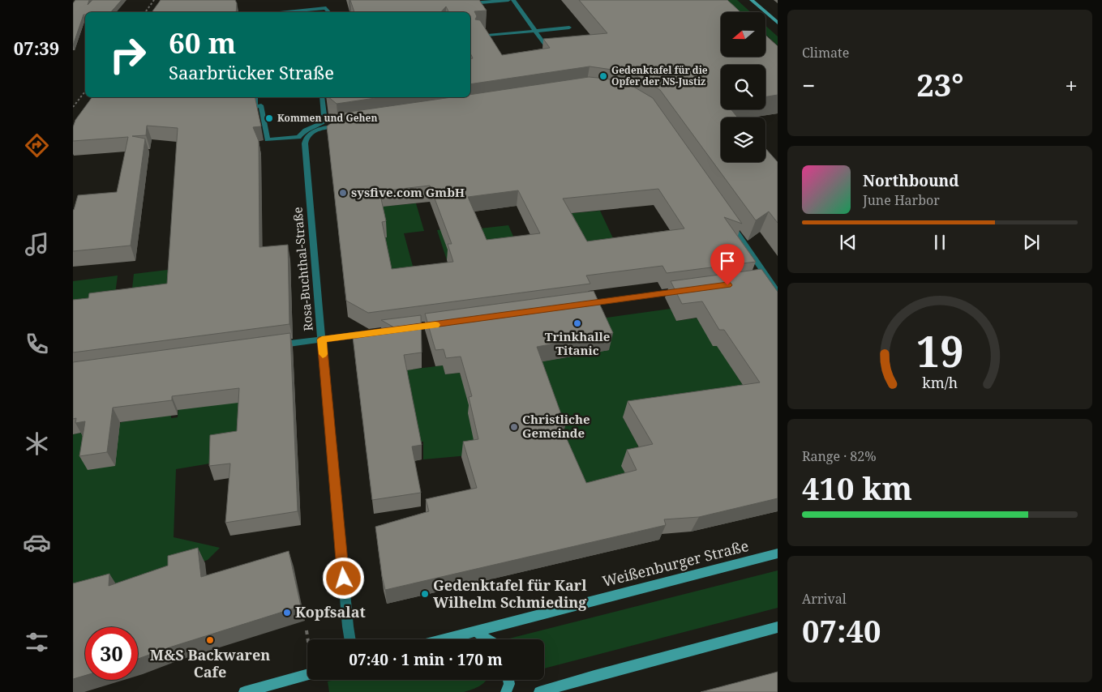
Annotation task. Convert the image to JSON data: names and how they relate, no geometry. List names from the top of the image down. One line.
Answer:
{"streets":{"main road":["Weißenburger Straße"],"street":["Rosa-Buchthal-Straße"]},"places":["Gedenktafel für die Opfer der NS-Justiz","Kommen und Gehen","sysfive.com GmbH","Trinkhalle Titanic","Christliche Gemeinde","Gedenktafel für Karl Wilhelm Schmieding","Kopfsalat","M&S Backwaren Cafe"],"north":"left","page":{"tabs":"07:39","tile":["Climate",["Range · 82%","410 km"],["Arrival","07:40"]],"turn":["60 m","Saarbrücker Straße"],"heat":["−","23°","+"],"song":["Northbound","June Harbor"],"limit":"30","trip":"07:40 · 1 min · 170 m","gauge":["19","km/h"]}}
